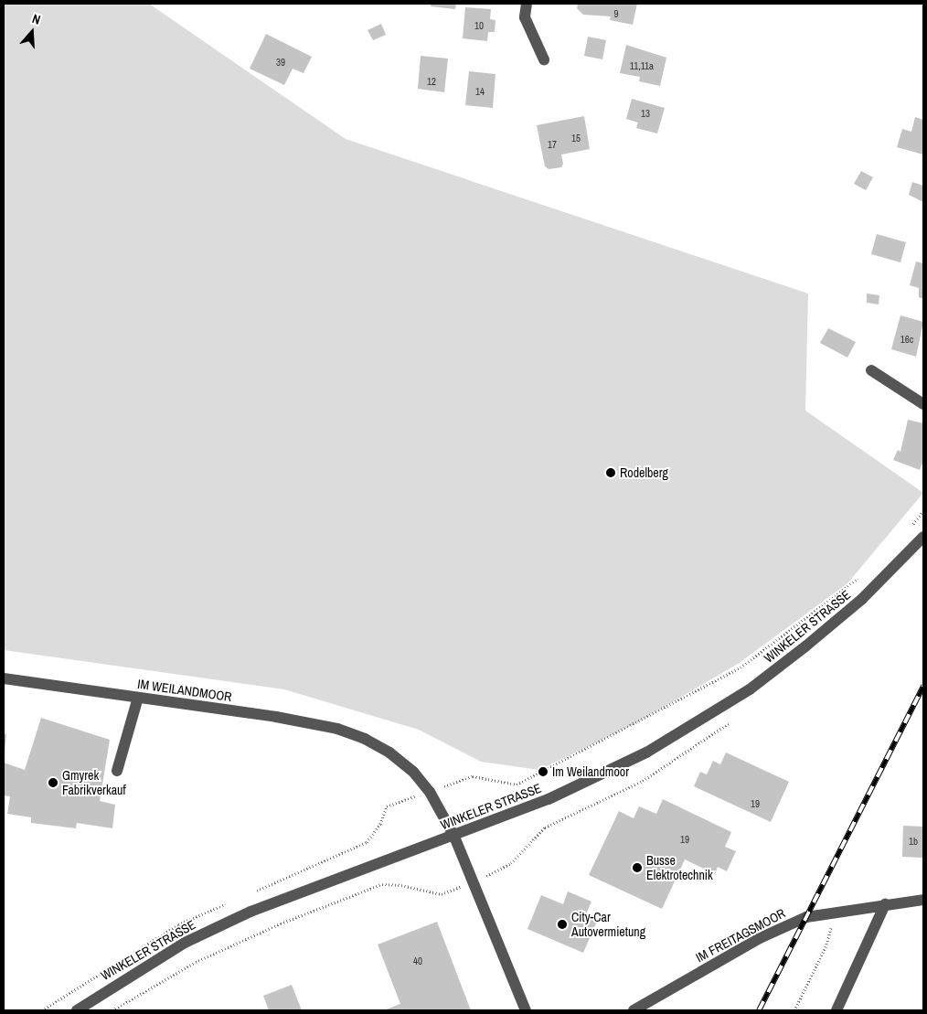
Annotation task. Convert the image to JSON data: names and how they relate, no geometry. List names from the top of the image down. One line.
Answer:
{"streets":{"street":["WINKELER STRASSE","IM WEILANDMOOR","IM FREITAGSMOOR"]},"crossings":[["WINKELER STRASSE","IM WEILANDMOOR"]],"places":["Rodelberg","Im Weilandmoor","Gmyrek Fabrikverkauf","Busse Elektrotechnik","City-Car Autovermietung"],"house_numbers":["9","10","39","11,11a","12","14","13","15","17","16c","19","19","1b","40"],"north":"top"}
